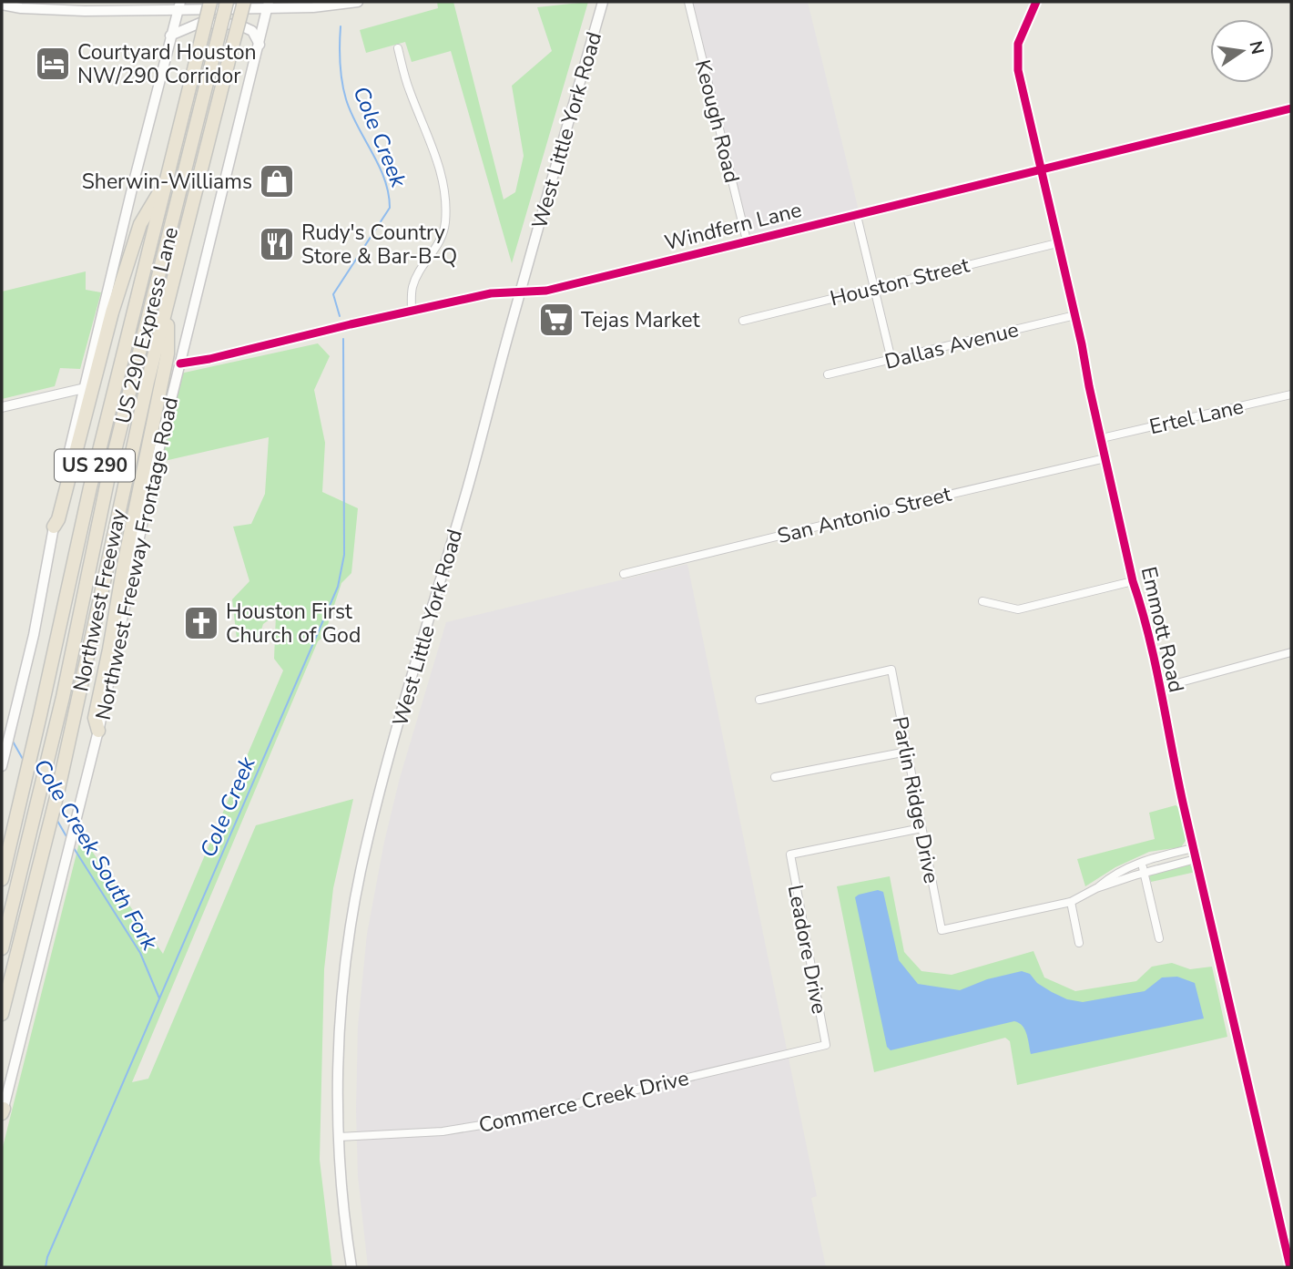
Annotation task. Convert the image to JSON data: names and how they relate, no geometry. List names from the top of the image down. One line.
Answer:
{"streets":{"highway":["US 290 Express Lane","US 290","Northwest Freeway"],"main road":["West Little York Road","Northwest Freeway Frontage Road"],"street":["Keough Road","Windfern Lane","Houston Street","Dallas Avenue","Ertel Lane","San Antonio Street","Emmott Road","Parlin Ridge Drive","Leadore Drive","Commerce Creek Drive"]},"crossings":[["Keough Road","Windfern Lane"],["West Little York Road","Windfern Lane"],["West Little York Road","Commerce Creek Drive"],["Windfern Lane","Northwest Freeway Frontage Road"],["Windfern Lane","Emmott Road"],["Houston Street","Emmott Road"],["Dallas Avenue","Emmott Road"],["Ertel Lane","Emmott Road"],["San Antonio Street","Emmott Road"],["Parlin Ridge Drive","Leadore Drive"],["Leadore Drive","Commerce Creek Drive"]],"water":["Cole Creek","Cole Creek South Fork"],"places":{"hotel":["Courtyard Houston NW/290 Corridor"],"shop":["Sherwin-Williams"],"restaurant":["Rudy's Country Store & Bar-B-Q"],"supermarket":["Tejas Market"],"church":["Houston First Church of God"]},"north":"right"}
